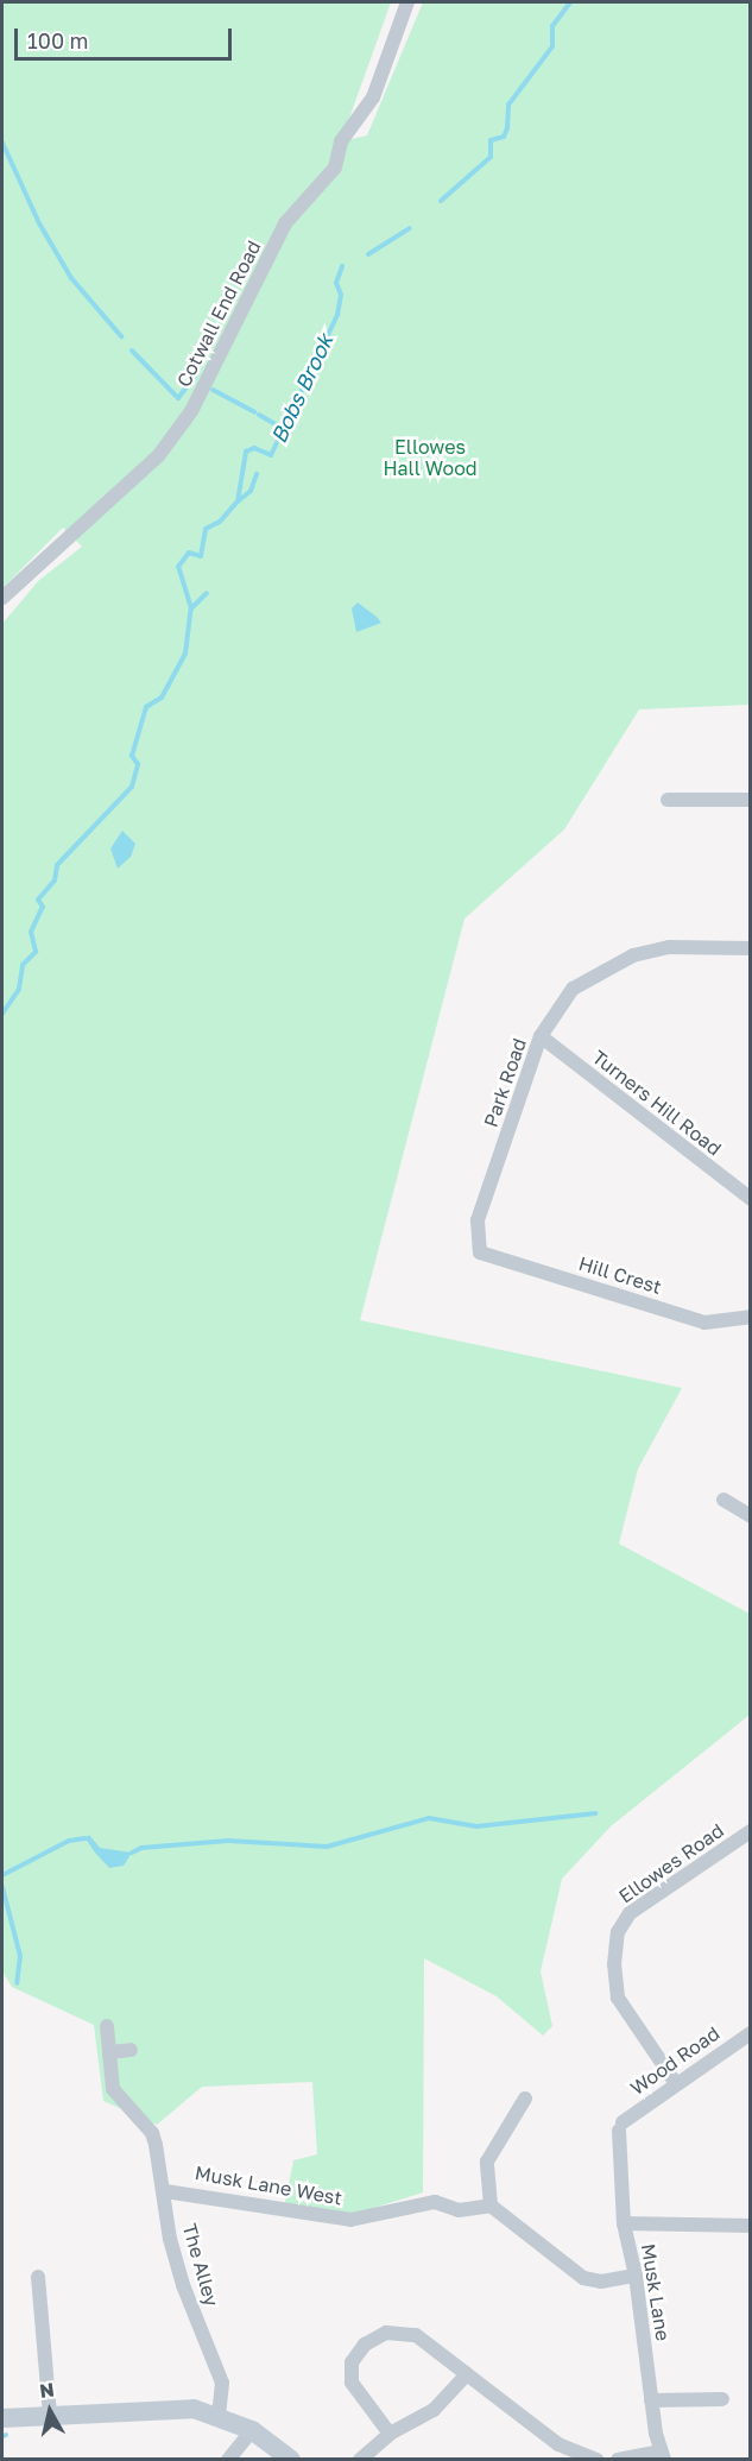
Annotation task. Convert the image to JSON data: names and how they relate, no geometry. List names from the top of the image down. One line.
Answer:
{"streets":{"street":["Cotwall End Road","Park Road","Turners Hill Road","Hill Crest","Ellowes Road","Wood Road","Musk Lane West","The Alley","Musk Lane"]},"crossings":[["Park Road","Turners Hill Road"],["Park Road","Hill Crest"],["Ellowes Road","Wood Road"],["Wood Road","Musk Lane"],["Musk Lane West","The Alley"]],"water":["Bobs Brook"],"parks":["Ellowes Hall Wood"],"scale_bar":"100 m","north":"top"}
